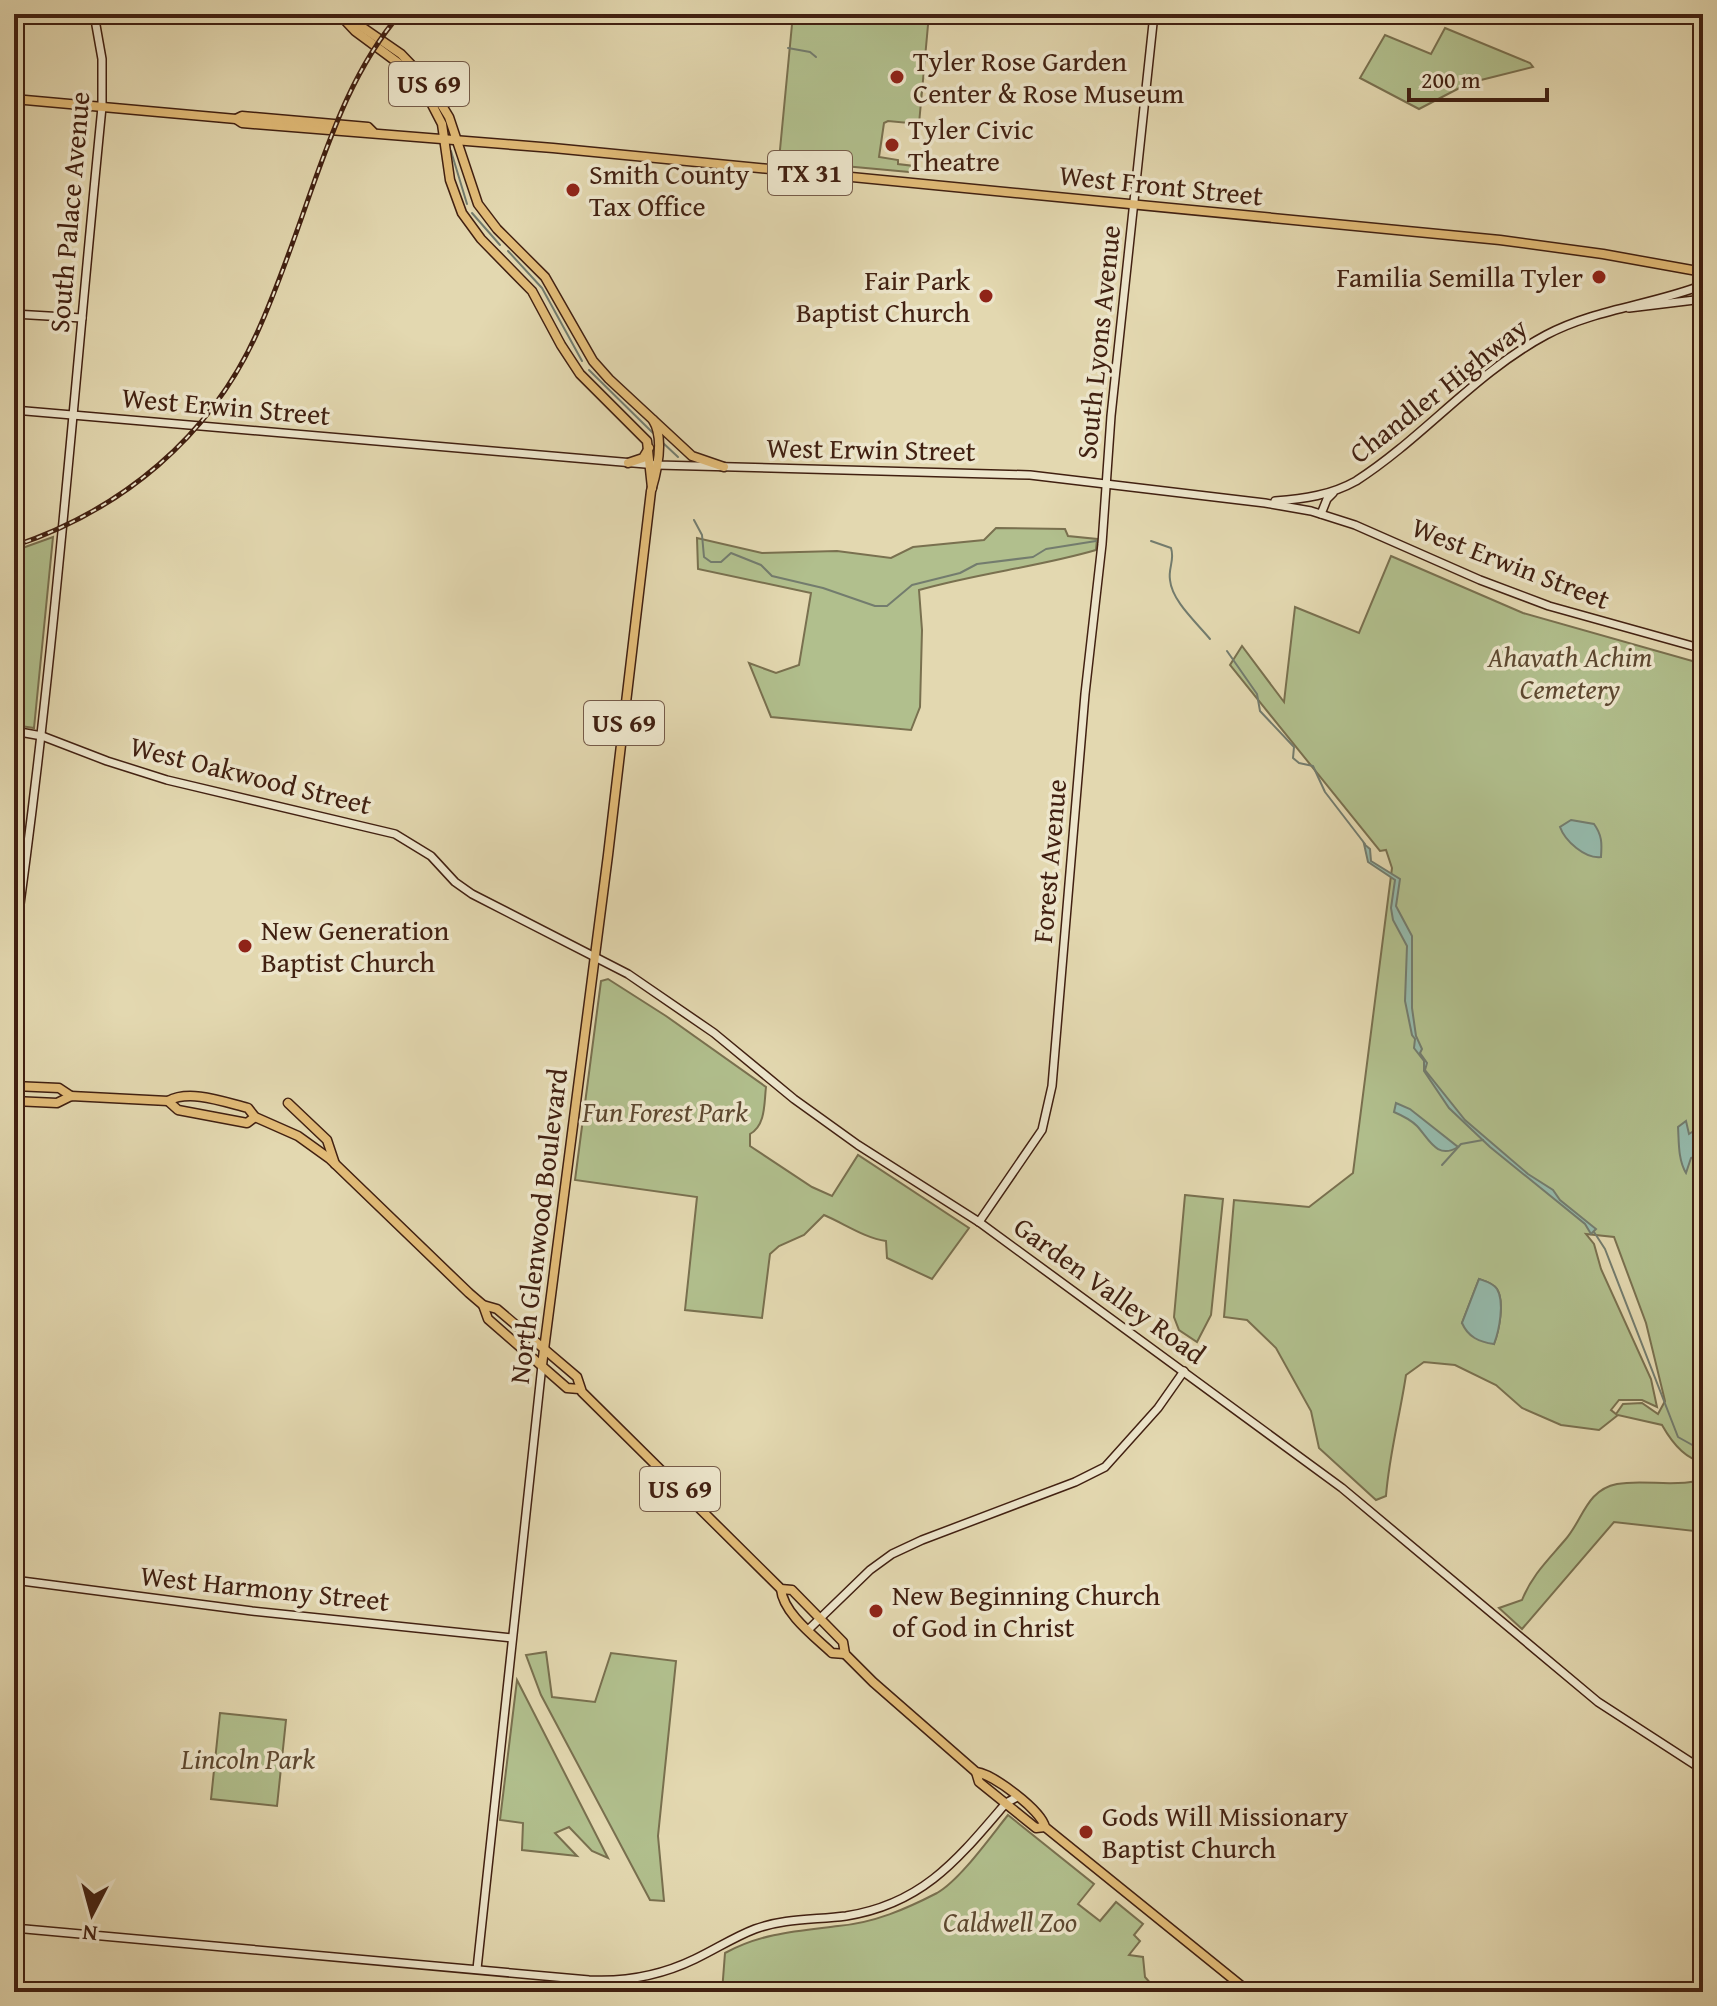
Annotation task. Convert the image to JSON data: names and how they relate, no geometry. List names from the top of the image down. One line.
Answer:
{"streets":{"main road":["US 69","TX 31","West Front Street","North Glenwood Boulevard"],"street":["South Palace Avenue","South Lyons Avenue","Chandler Highway","West Erwin Street","West Oakwood Street","Forest Avenue","Garden Valley Road","West Harmony Street"]},"crossings":[["US 69","West Front Street"],["US 69","West Erwin Street"],["US 69","North Glenwood Boulevard"],["West Front Street","South Palace Avenue"],["West Front Street","South Lyons Avenue"],["South Palace Avenue","West Erwin Street"],["South Palace Avenue","West Oakwood Street"],["South Lyons Avenue","West Erwin Street"],["South Lyons Avenue","Forest Avenue"],["Chandler Highway","West Erwin Street"],["West Erwin Street","Forest Avenue"],["West Erwin Street","North Glenwood Boulevard"],["West Oakwood Street","Garden Valley Road"],["Forest Avenue","Garden Valley Road"],["North Glenwood Boulevard","Garden Valley Road"],["North Glenwood Boulevard","West Harmony Street"]],"parks":["Ahavath Achim Cemetery","Fun Forest Park","Lincoln Park","Caldwell Zoo"],"places":["Tyler Rose Garden Center & Rose Museum","Tyler Civic Theatre","Smith County Tax Office","Familia Semilla Tyler","Fair Park Baptist Church","New Generation Baptist Church","New Beginning Church of God in Christ","Gods Will Missionary Baptist Church"],"scale_bar":"200 m","north":"bottom"}
